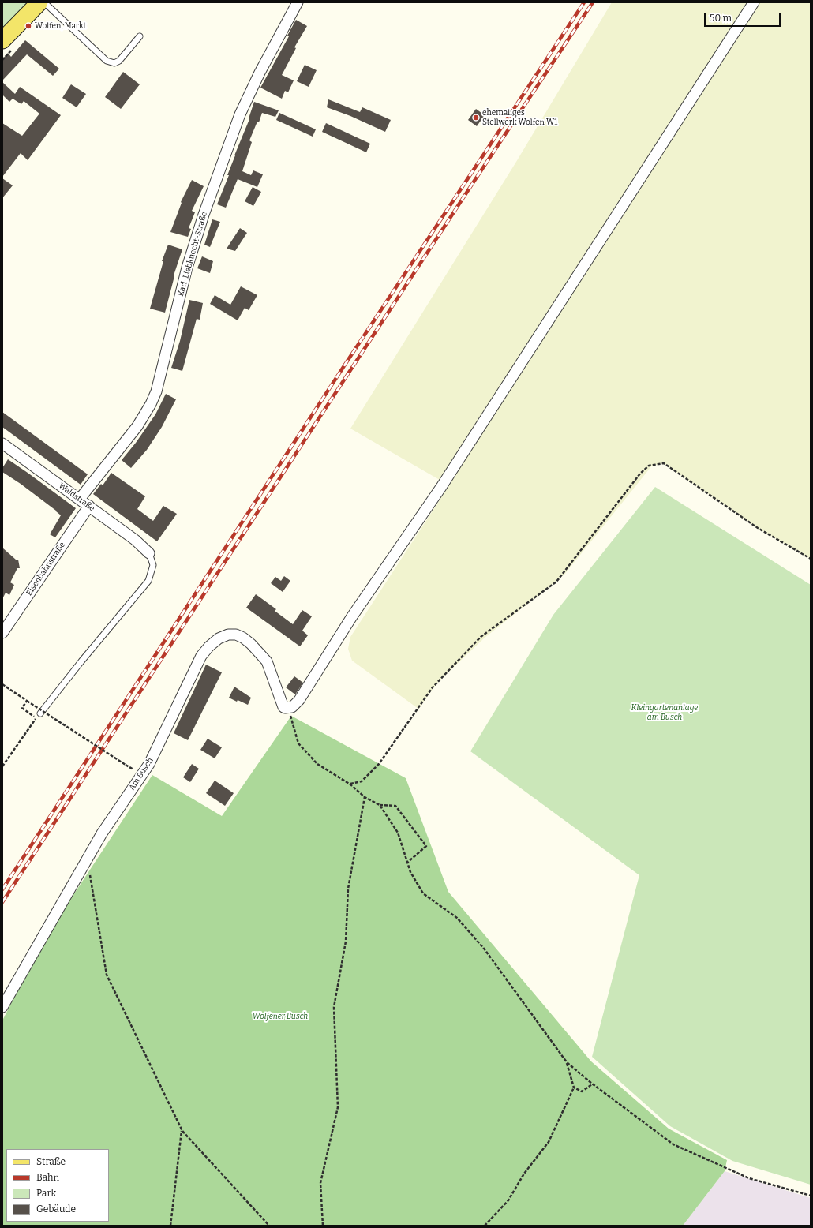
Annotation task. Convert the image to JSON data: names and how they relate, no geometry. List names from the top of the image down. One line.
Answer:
{"streets":{"street":["Karl-Liebknecht-Straße","Waldstraße","Eisenbahnstraße","Am Busch"]},"crossings":[["Karl-Liebknecht-Straße","Waldstraße"],["Waldstraße","Eisenbahnstraße"]],"parks":["Kleingartenanlage am Busch","Wolfener Busch"],"places":["Wolfen, Markt","ehemaliges Stellwerk Wolfen W1"],"legend":["Straße","Bahn","Park","Gebäude"],"scale_bar":"50 m"}
